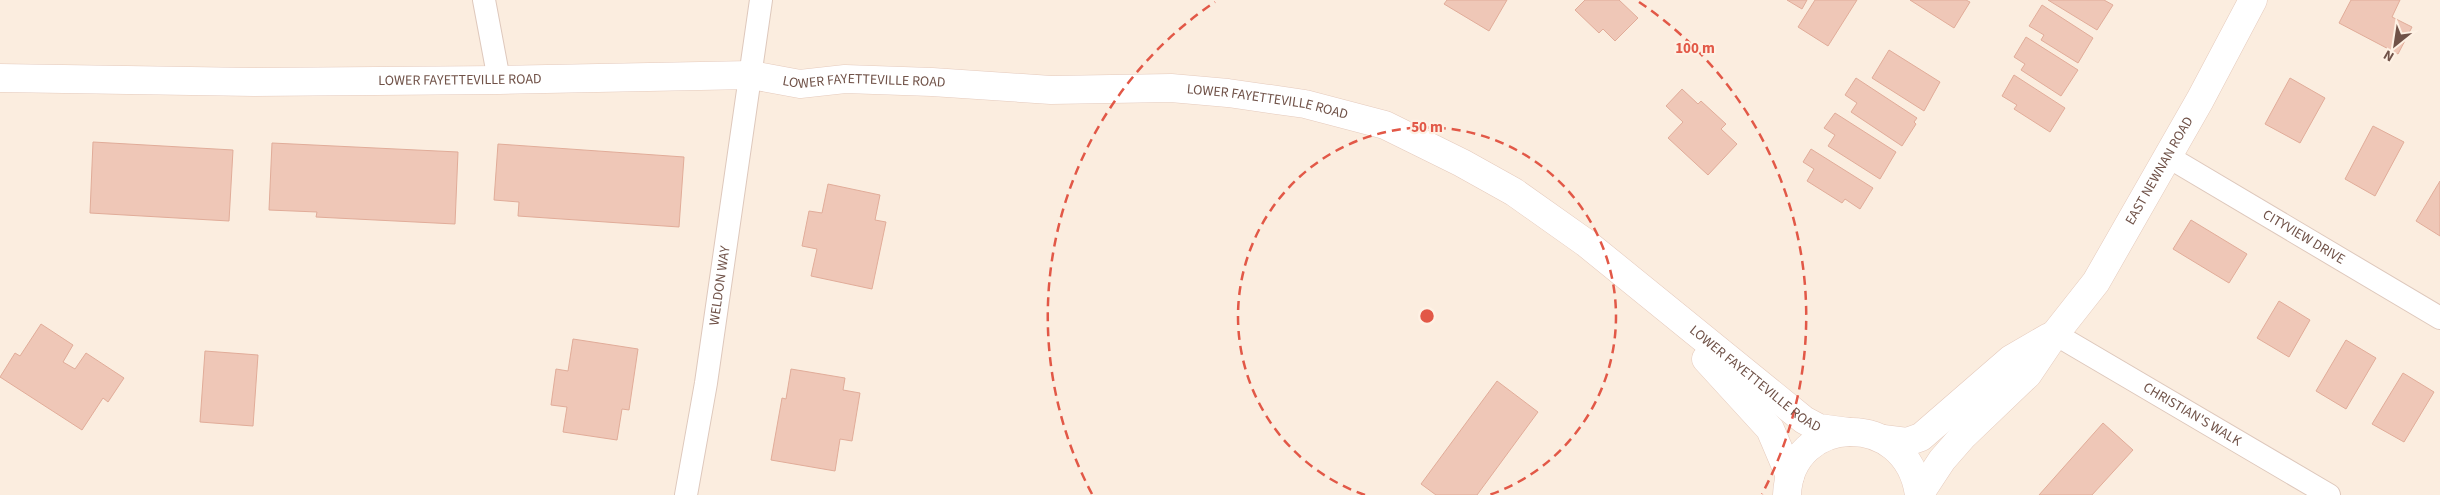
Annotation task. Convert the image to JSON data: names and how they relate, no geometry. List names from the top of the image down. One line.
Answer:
{"streets":{"street":["LOWER FAYETTEVILLE ROAD","EAST NEWNAN ROAD","CITYVIEW DRIVE","WELDON WAY","CHRISTIAN'S WALK"]},"crossings":[["LOWER FAYETTEVILLE ROAD","EAST NEWNAN ROAD"],["LOWER FAYETTEVILLE ROAD","WELDON WAY"],["EAST NEWNAN ROAD","CITYVIEW DRIVE"],["EAST NEWNAN ROAD","CHRISTIAN'S WALK"]],"north":"bottom left","rings":["100 m","50 m"]}
